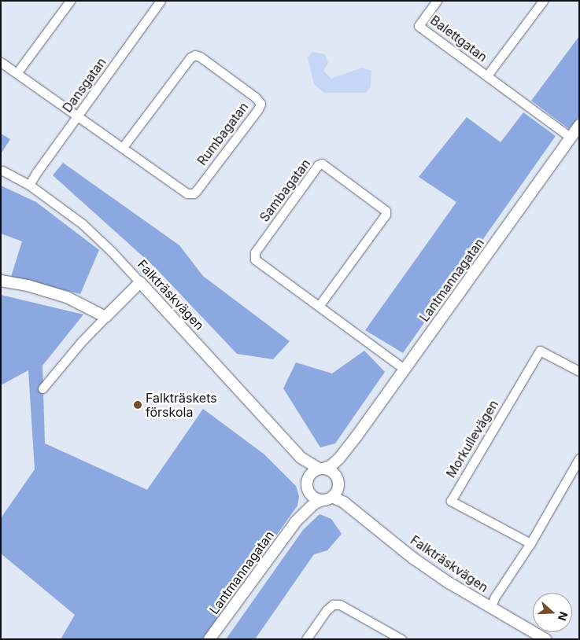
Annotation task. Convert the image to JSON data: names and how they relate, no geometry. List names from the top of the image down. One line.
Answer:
{"streets":{"street":["Balettgatan","Dansgatan","Rumbagatan","Sambagatan","Lantmannagatan","Falkträskvägen","Morkullevägen"]},"crossings":[["Balettgatan","Lantmannagatan"],["Dansgatan","Rumbagatan"],["Dansgatan","Falkträskvägen"],["Lantmannagatan","Falkträskvägen"]],"places":["Falkträskets förskola"],"north":"right"}
